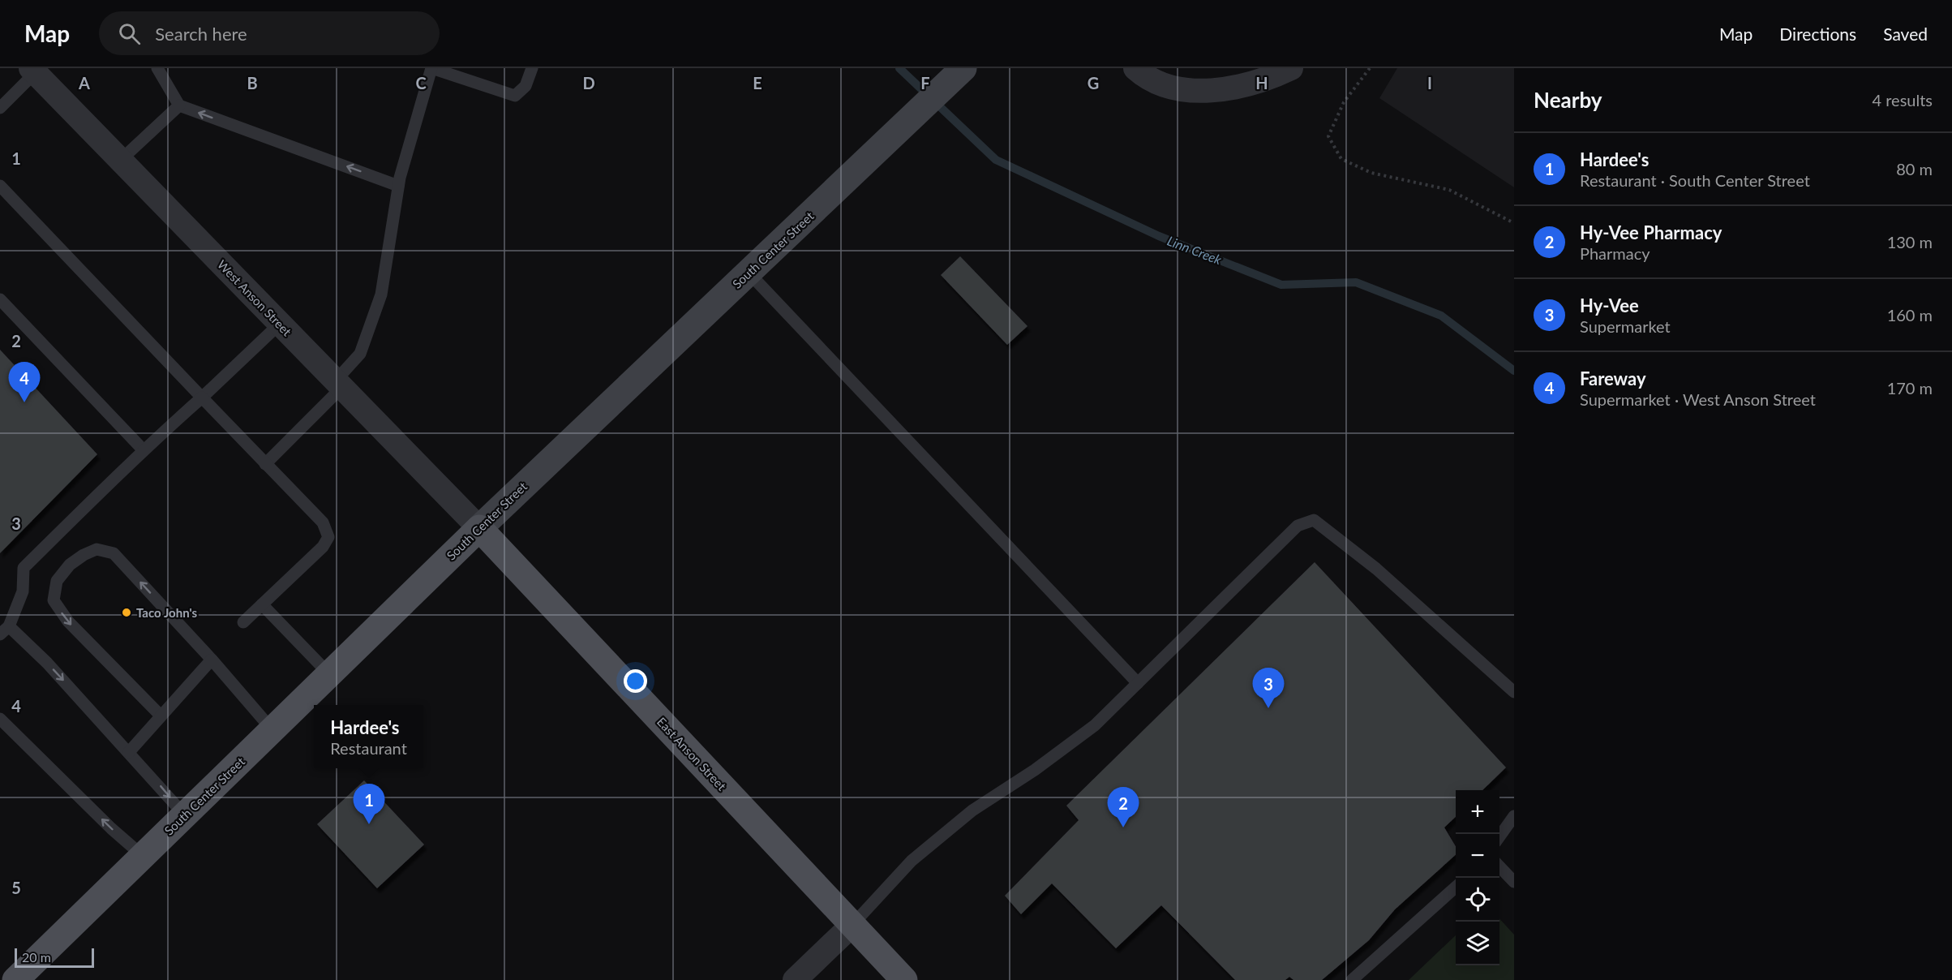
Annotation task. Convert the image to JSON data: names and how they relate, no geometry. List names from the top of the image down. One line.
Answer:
{"streets":{"main road":["South Center Street","East Anson Street"],"street":["West Anson Street"]},"crossings":[["South Center Street","West Anson Street"],["South Center Street","East Anson Street"],["West Anson Street","East Anson Street"]],"water":["Linn Creek"],"places":["Taco John's"],"scale_bar":"20 m","page":{"header":"Map","search":"Search here","nav":["Map","Directions","Saved"],"heading":["Nearby","4 results"],"list":[{"mark":"1","name":"Hardee's","note":"Restaurant · South Center Street","value":"80 m"},{"mark":"2","name":"Hy-Vee Pharmacy","note":"Pharmacy","value":"130 m"},{"mark":"3","name":"Hy-Vee","note":"Supermarket","value":"160 m"},{"mark":"4","name":"Fareway","note":"Supermarket · West Anson Street","value":"170 m"}],"pins":["4","3","1","2"],"popup":["Hardee's","Restaurant"],"map_buttons":["+","−"],"scale":"20 m"},"grid":{"columns":["A","B","C","D","E","F","G","H","I"],"rows":["1","2","3","4","5"]}}
